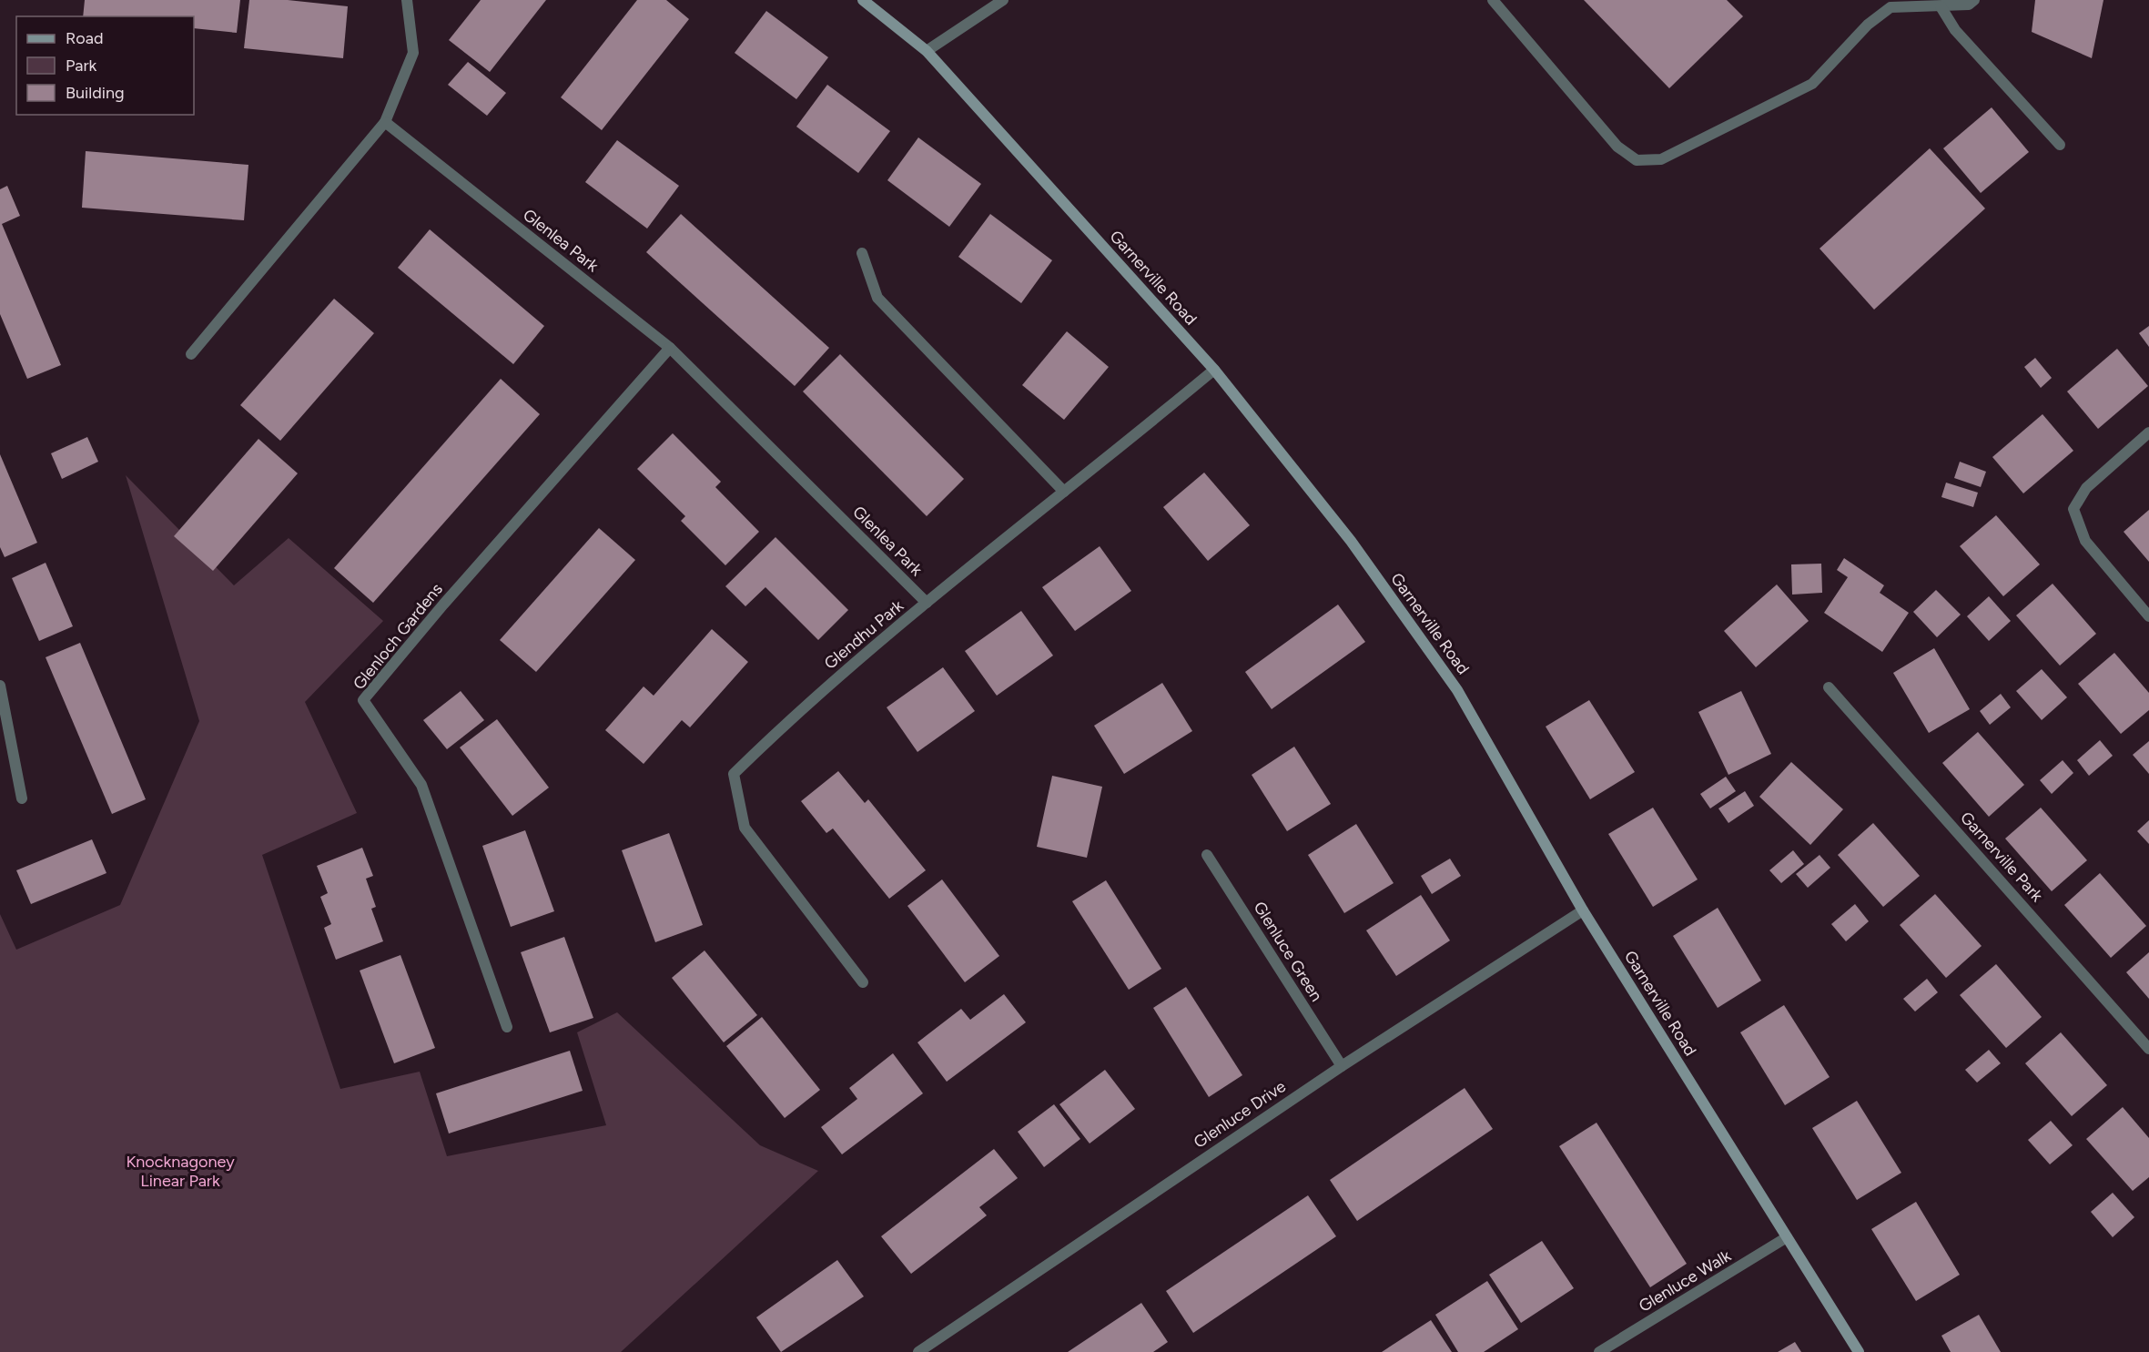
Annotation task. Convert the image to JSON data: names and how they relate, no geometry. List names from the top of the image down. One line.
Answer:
{"streets":{"street":["Glenlea Park","Garnerville Road","Glendhu Park","Glenloch Gardens","Garnerville Park","Glenluce Green","Glenluce Drive","Glenluce Walk"]},"crossings":[["Glenlea Park","Glendhu Park"],["Glenlea Park","Glenloch Gardens"],["Garnerville Road","Glendhu Park"],["Garnerville Road","Glenluce Drive"],["Garnerville Road","Glenluce Walk"],["Glenluce Green","Glenluce Drive"]],"parks":["Knocknagoney Linear Park"],"legend":["Road","Park","Building"]}
